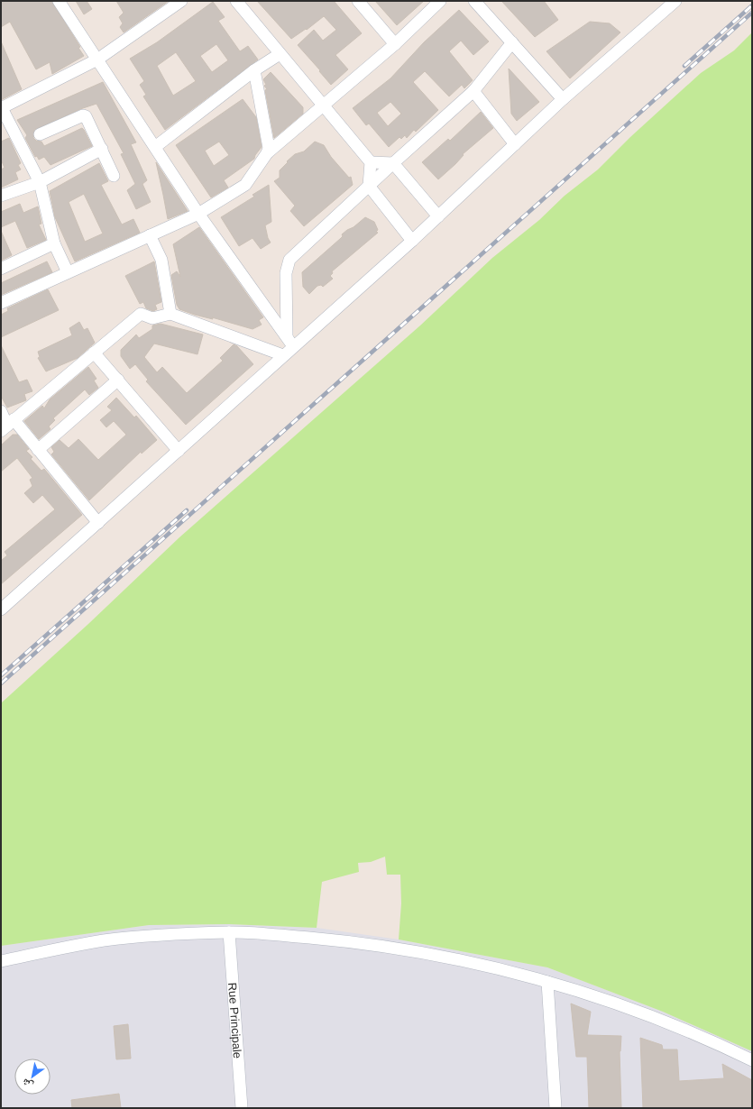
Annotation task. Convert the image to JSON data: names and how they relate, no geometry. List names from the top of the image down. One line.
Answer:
{"streets":{"street":["Rue Principale"]},"north":"bottom left"}
